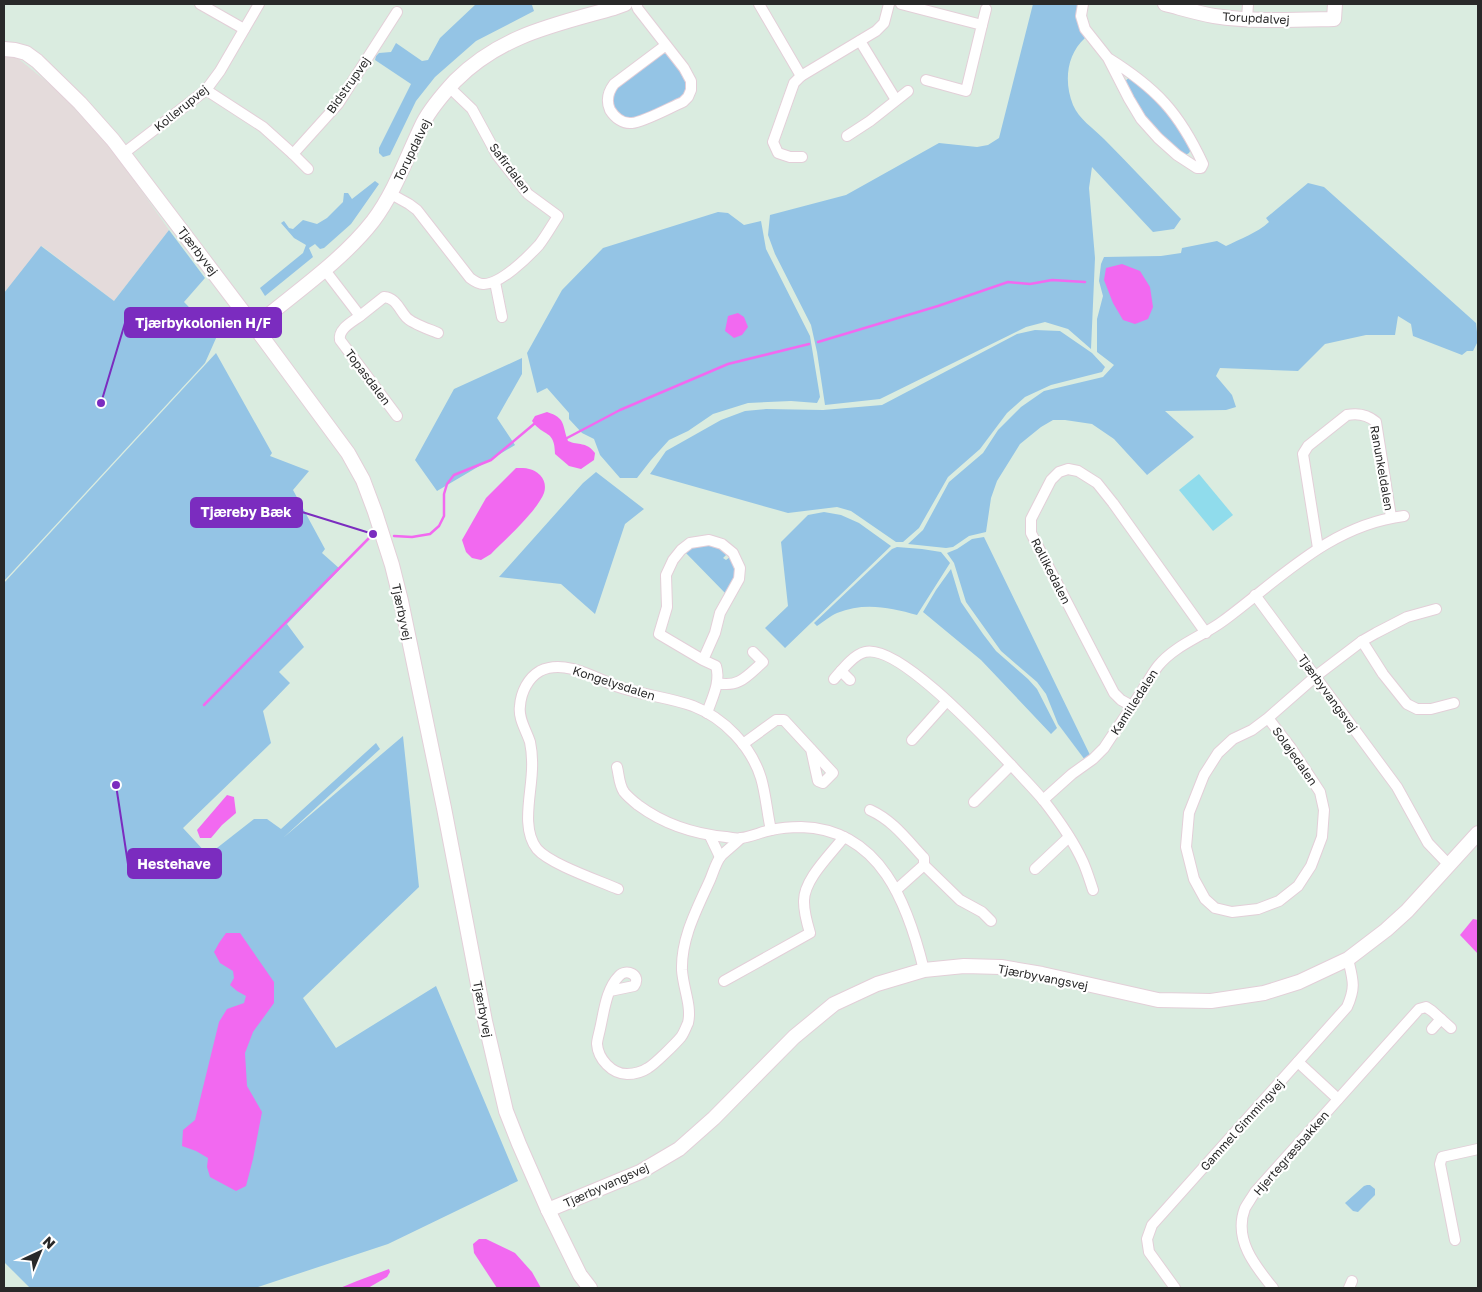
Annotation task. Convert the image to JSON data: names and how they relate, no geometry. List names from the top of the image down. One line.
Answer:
{"streets":{"street":["Torupdalvej","Bidstrupvej","Kollerupvej","Safirdalen","Tjærbyvej","Topasdalen","Ranunkeldalen","Røllikedalen","Kongelysdalen","Tjærbyvangsvej","Kamilledalen","Soløjedalen","Gammel Gimmingvej","Hjertegræsbakken"]},"crossings":[["Torupdalvej","Safirdalen"],["Torupdalvej","Tjærbyvej"],["Kollerupvej","Tjærbyvej"],["Tjærbyvej","Tjærbyvangsvej"],["Ranunkeldalen","Tjærbyvangsvej"],["Ranunkeldalen","Kamilledalen"],["Røllikedalen","Kamilledalen"],["Tjærbyvangsvej","Kamilledalen"],["Tjærbyvangsvej","Soløjedalen"],["Tjærbyvangsvej","Gammel Gimmingvej"],["Gammel Gimmingvej","Hjertegræsbakken"]],"places":["Tjærbykolonien H/F","Tjæreby Bæk","Hestehave"],"north":"top right"}
